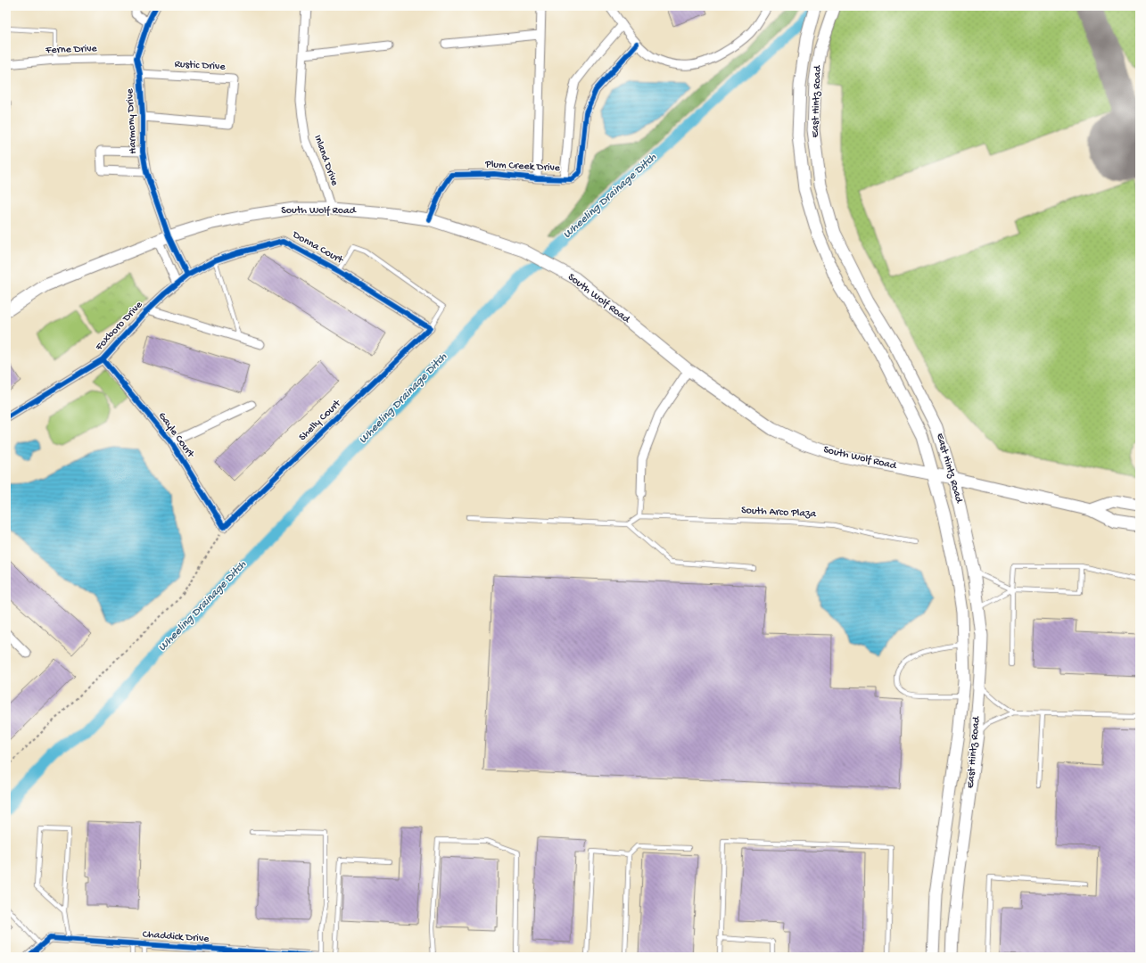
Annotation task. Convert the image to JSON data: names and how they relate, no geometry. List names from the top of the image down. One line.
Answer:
{"streets":{"main road":["East Hintz Road","South Wolf Road"],"street":["Ferne Drive","Rustic Drive","Harmony Drive","Inland Drive","Plum Creek Drive","Donna Court","Foxboro Drive","Shelly Court","Gayle Court","Chaddick Drive"],"lane":["South Arco Plaza"]},"crossings":[["Ferne Drive","Harmony Drive"],["Rustic Drive","Harmony Drive"],["East Hintz Road","South Wolf Road"],["Harmony Drive","South Wolf Road"],["Inland Drive","South Wolf Road"],["Plum Creek Drive","South Wolf Road"],["Donna Court","Foxboro Drive"],["Donna Court","Shelly Court"],["Foxboro Drive","Gayle Court"],["Shelly Court","Gayle Court"]],"water":["Wheeling Drainage Ditch"]}
